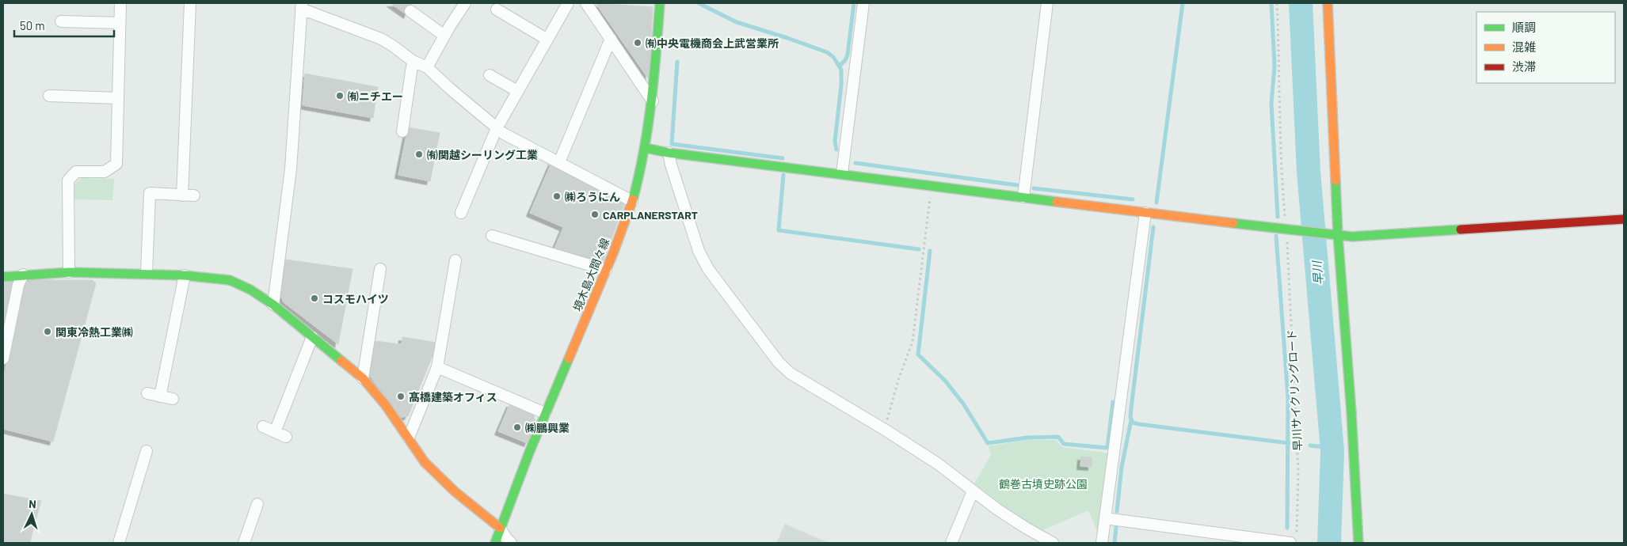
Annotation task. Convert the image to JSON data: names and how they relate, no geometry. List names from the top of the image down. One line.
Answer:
{"streets":{"street":["境木島大間々線"],"path":["早川サイクリングロード"]},"water":["早川"],"parks":["鶴巻古墳史跡公園"],"places":["㈲中央電機商会上武営業所","㈲ニチエー","㈲関越シーリング工業","㈱ろうにん","CARPLANERSTART","コスモハイツ","関東冷熱工業㈱","髙橋建築オフィス","㈱鵬興業"],"legend":["順調","混雑","渋滞"],"scale_bar":"50 m","north":"top"}
